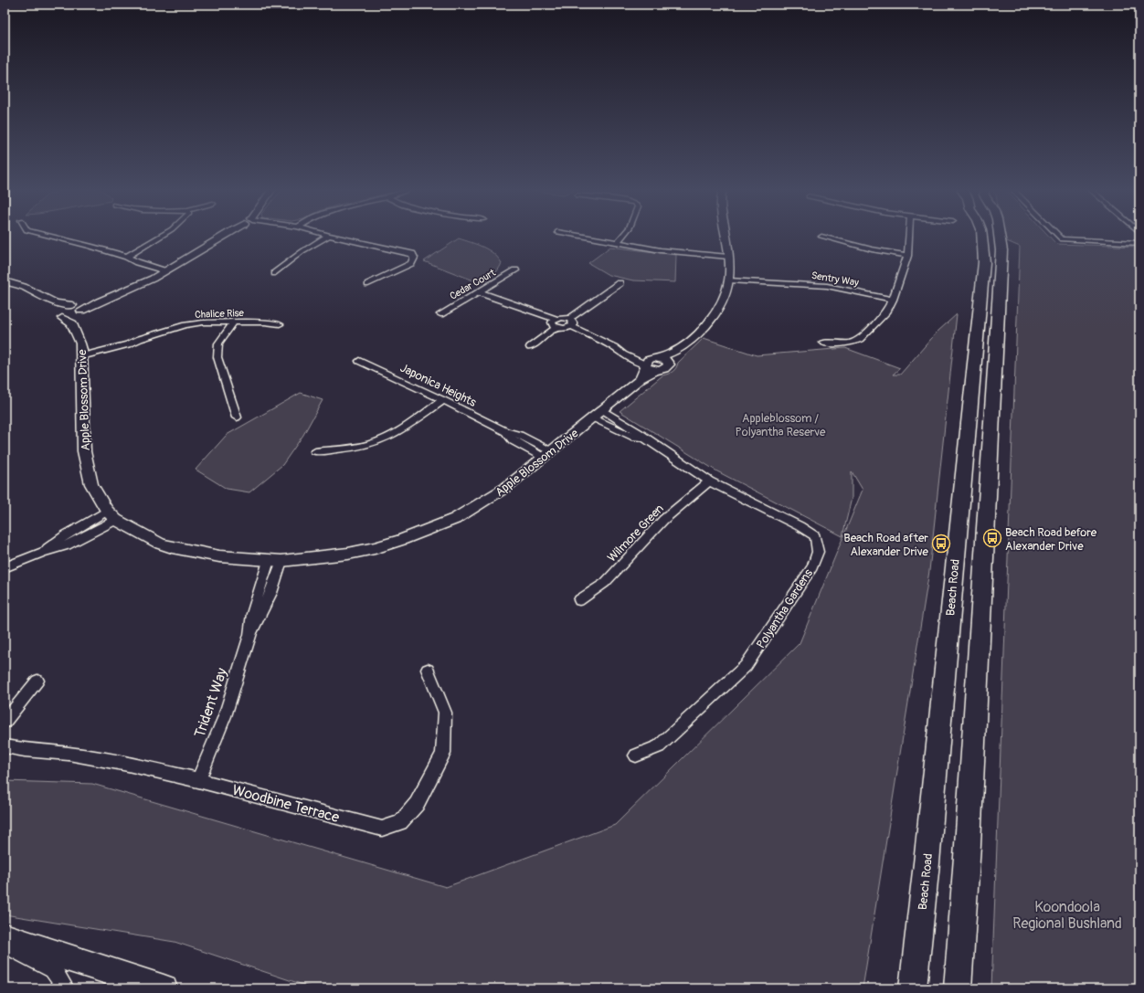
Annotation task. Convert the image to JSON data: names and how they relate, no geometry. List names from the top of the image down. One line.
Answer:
{"streets":{"main road":["Beach Road"],"street":["Sentry Way","Cedar Court","Chalice Rise","Japonica Heights","Apple Blossom Drive","Wilmore Green","Polyantha Gardens","Trident Way","Woodbine Terrace"]},"crossings":[["Chalice Rise","Apple Blossom Drive"],["Japonica Heights","Apple Blossom Drive"],["Apple Blossom Drive","Polyantha Gardens"],["Apple Blossom Drive","Trident Way"],["Wilmore Green","Polyantha Gardens"],["Trident Way","Woodbine Terrace"]],"parks":["Appleblossom / Polyantha Reserve","Koondoola Regional Bushland"],"places":{"bus stop":["Beach Road before Alexander Drive","Beach Road after Alexander Drive"]}}
